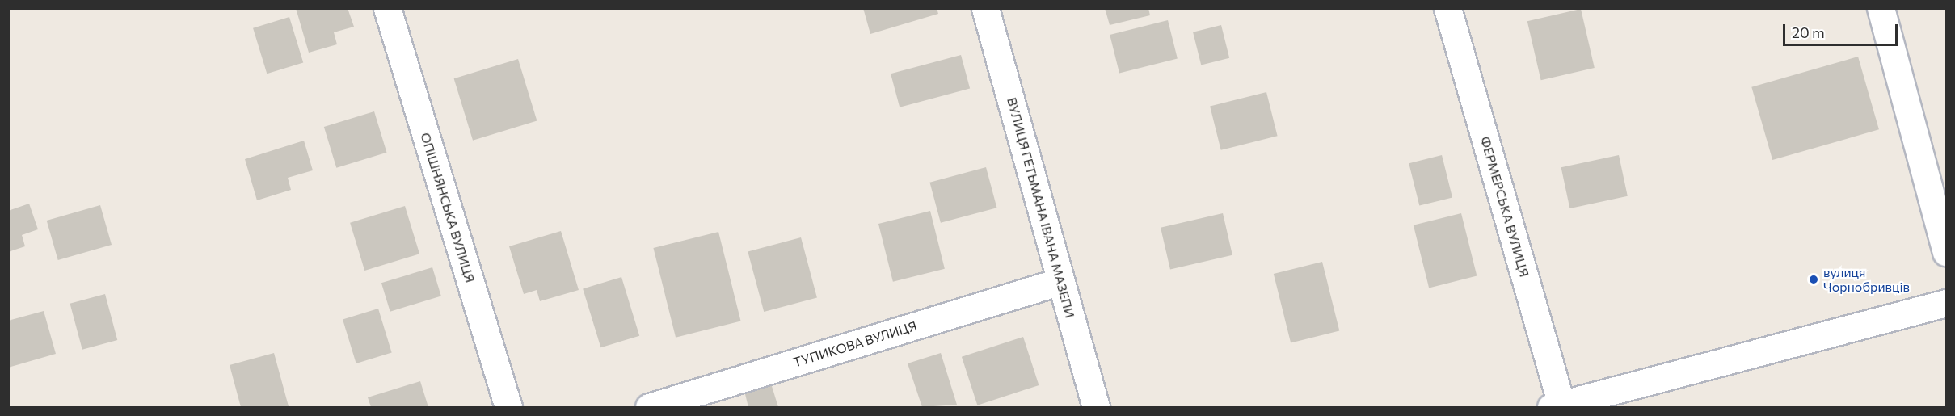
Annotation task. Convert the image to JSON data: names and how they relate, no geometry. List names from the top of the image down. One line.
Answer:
{"streets":{"street":["ФЕРМЕРСЬКА ВУЛИЦЯ","ОПІШНЯНСЬКА ВУЛИЦЯ","ВУЛИЦЯ ГЕТЬМАНА ІВАНА МАЗЕПИ","ТУПИКОВА ВУЛИЦЯ"]},"crossings":[["ВУЛИЦЯ ГЕТЬМАНА ІВАНА МАЗЕПИ","ТУПИКОВА ВУЛИЦЯ"]],"places":["вулиця Чорнобривців"],"scale_bar":"20 m"}
